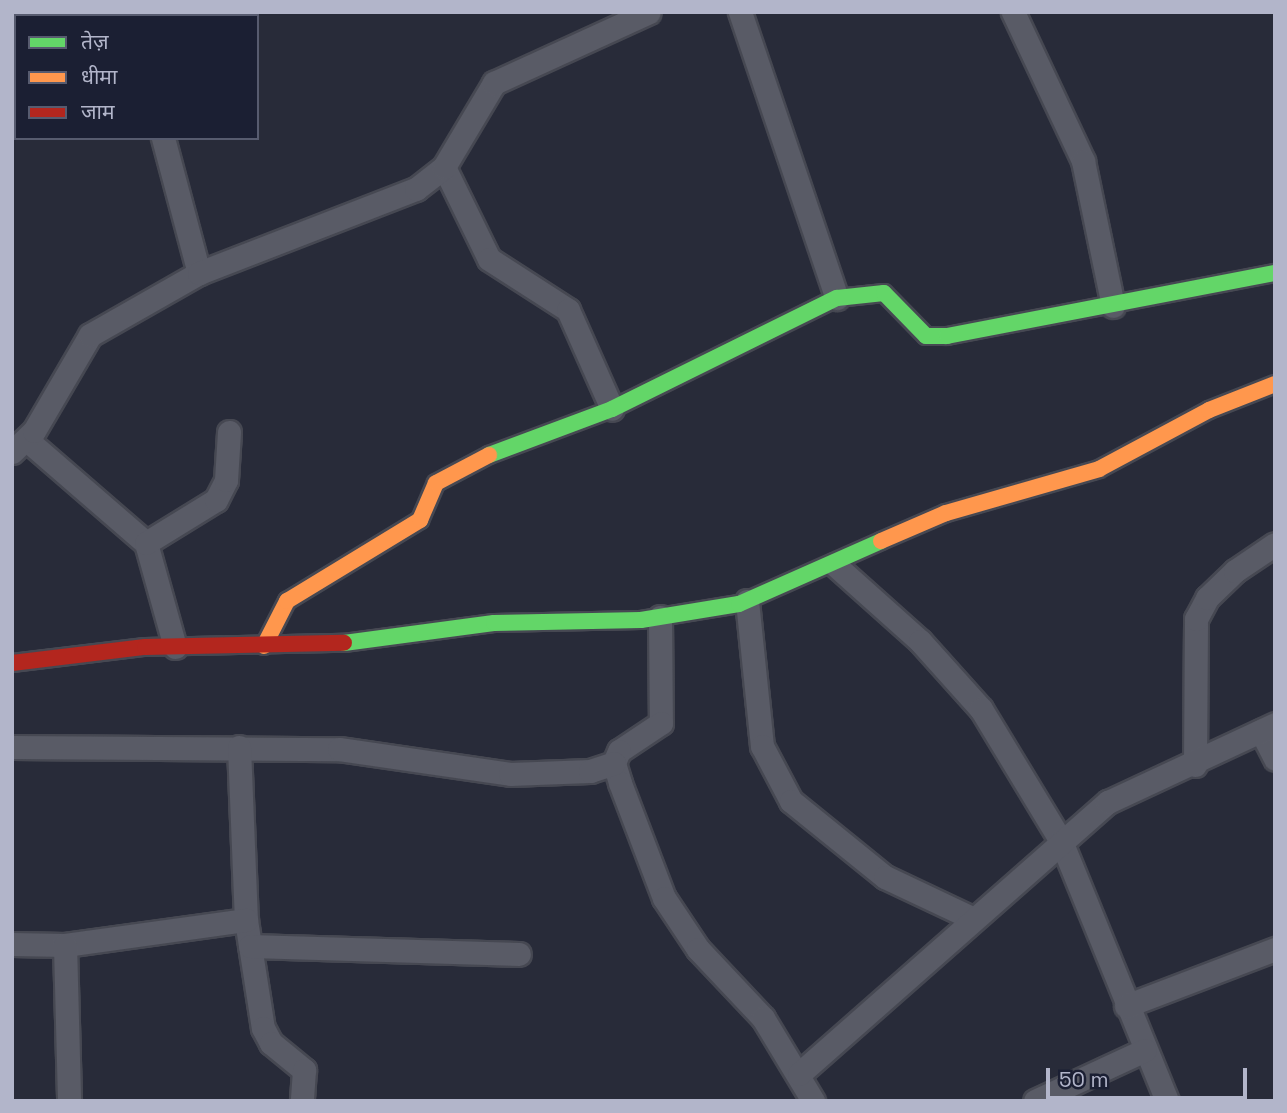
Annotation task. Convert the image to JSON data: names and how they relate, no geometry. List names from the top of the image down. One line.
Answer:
{"legend":["तेज़","धीमा","जाम"],"scale_bar":"50 m"}
